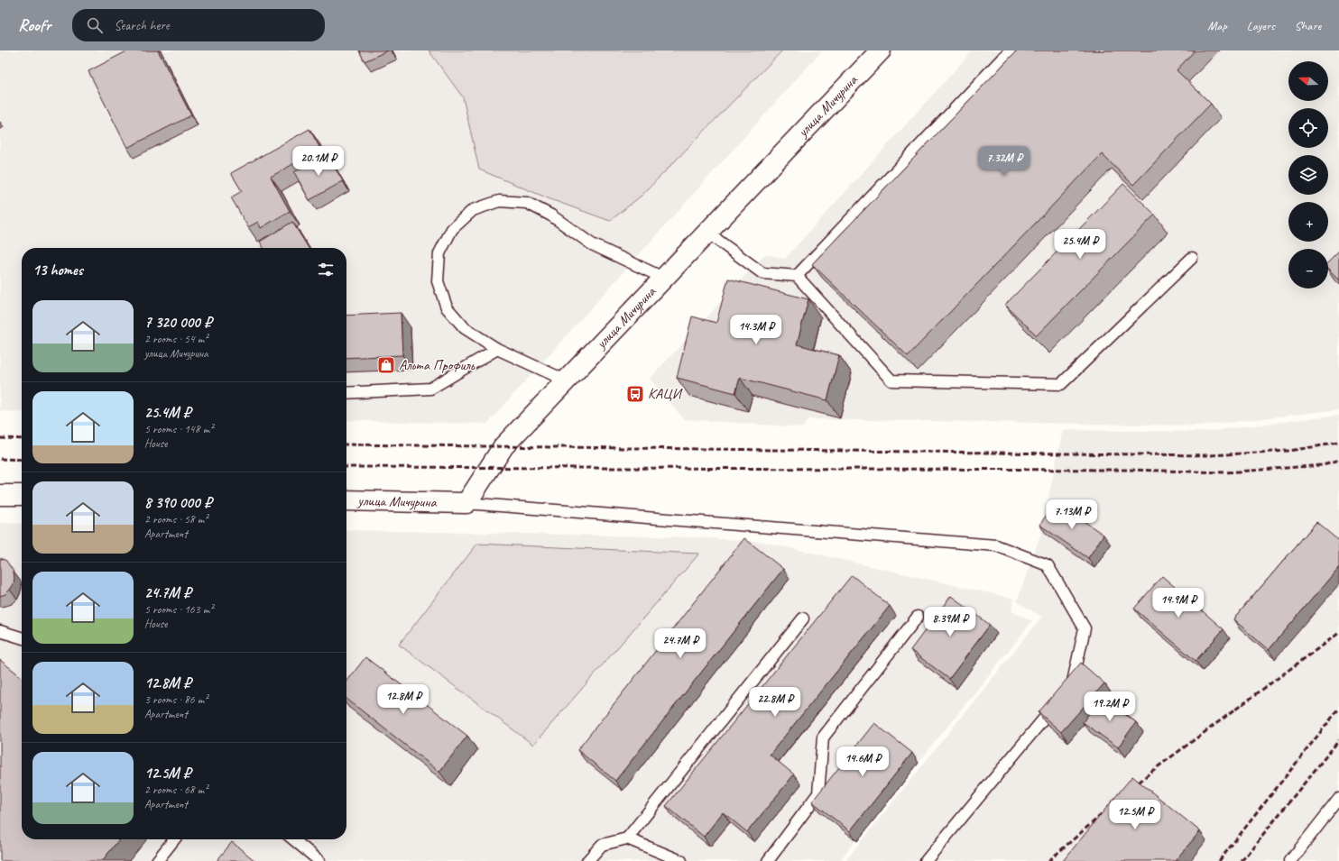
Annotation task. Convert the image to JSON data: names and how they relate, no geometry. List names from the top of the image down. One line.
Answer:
{"streets":{"street":["улица Мичурина"]},"places":{"shop":["Альта Профиль"],"bus stop":["КАЦИ"]},"north":"left","page":{"header":"Roofr","search":"Search here","nav":["Map","Layers","Share"],"map_buttons":["+","−"],"price":["20.1M ₽","7.32M ₽","25.4M ₽","14.3M ₽","7.13M ₽","14.9M ₽","8.39M ₽","24.7M ₽","12.8M ₽","22.8M ₽","19.2M ₽","14.6M ₽","12.5M ₽"],"heading":"13 homes","list":[{"name":"7 320 000 ₽","note":"2 rooms · 54 m² · улица Мичурина"},{"name":"25.4M ₽","note":"5 rooms · 148 m² · House"},{"name":"8 390 000 ₽","note":"2 rooms · 58 m² · Apartment"},{"name":"24.7M ₽","note":"5 rooms · 163 m² · House"},{"name":"12.8M ₽","note":"3 rooms · 86 m² · Apartment"},{"name":"12.5M ₽","note":"2 rooms · 68 m² · Apartment"}]}}
